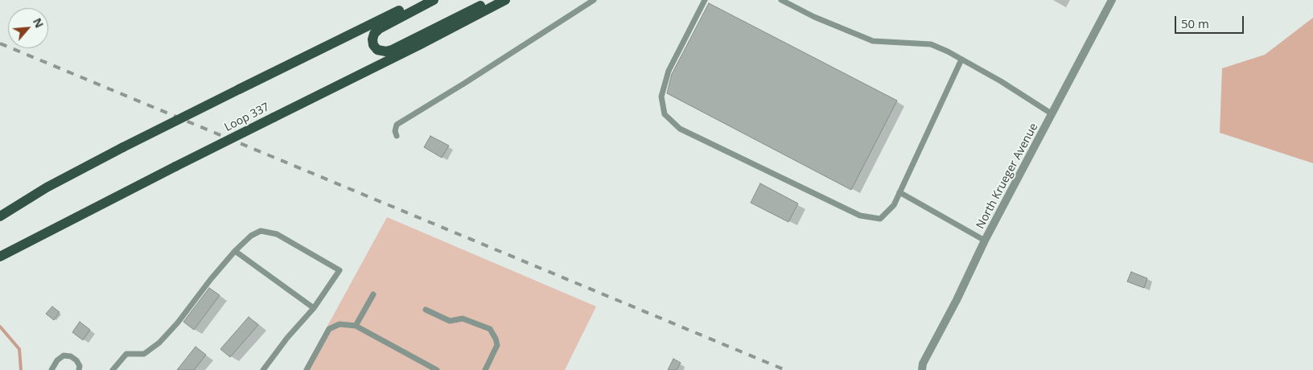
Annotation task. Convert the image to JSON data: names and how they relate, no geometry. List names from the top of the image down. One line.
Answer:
{"streets":{"main road":["Loop 337"],"street":["North Krueger Avenue"]},"scale_bar":"50 m","north":"top right"}
